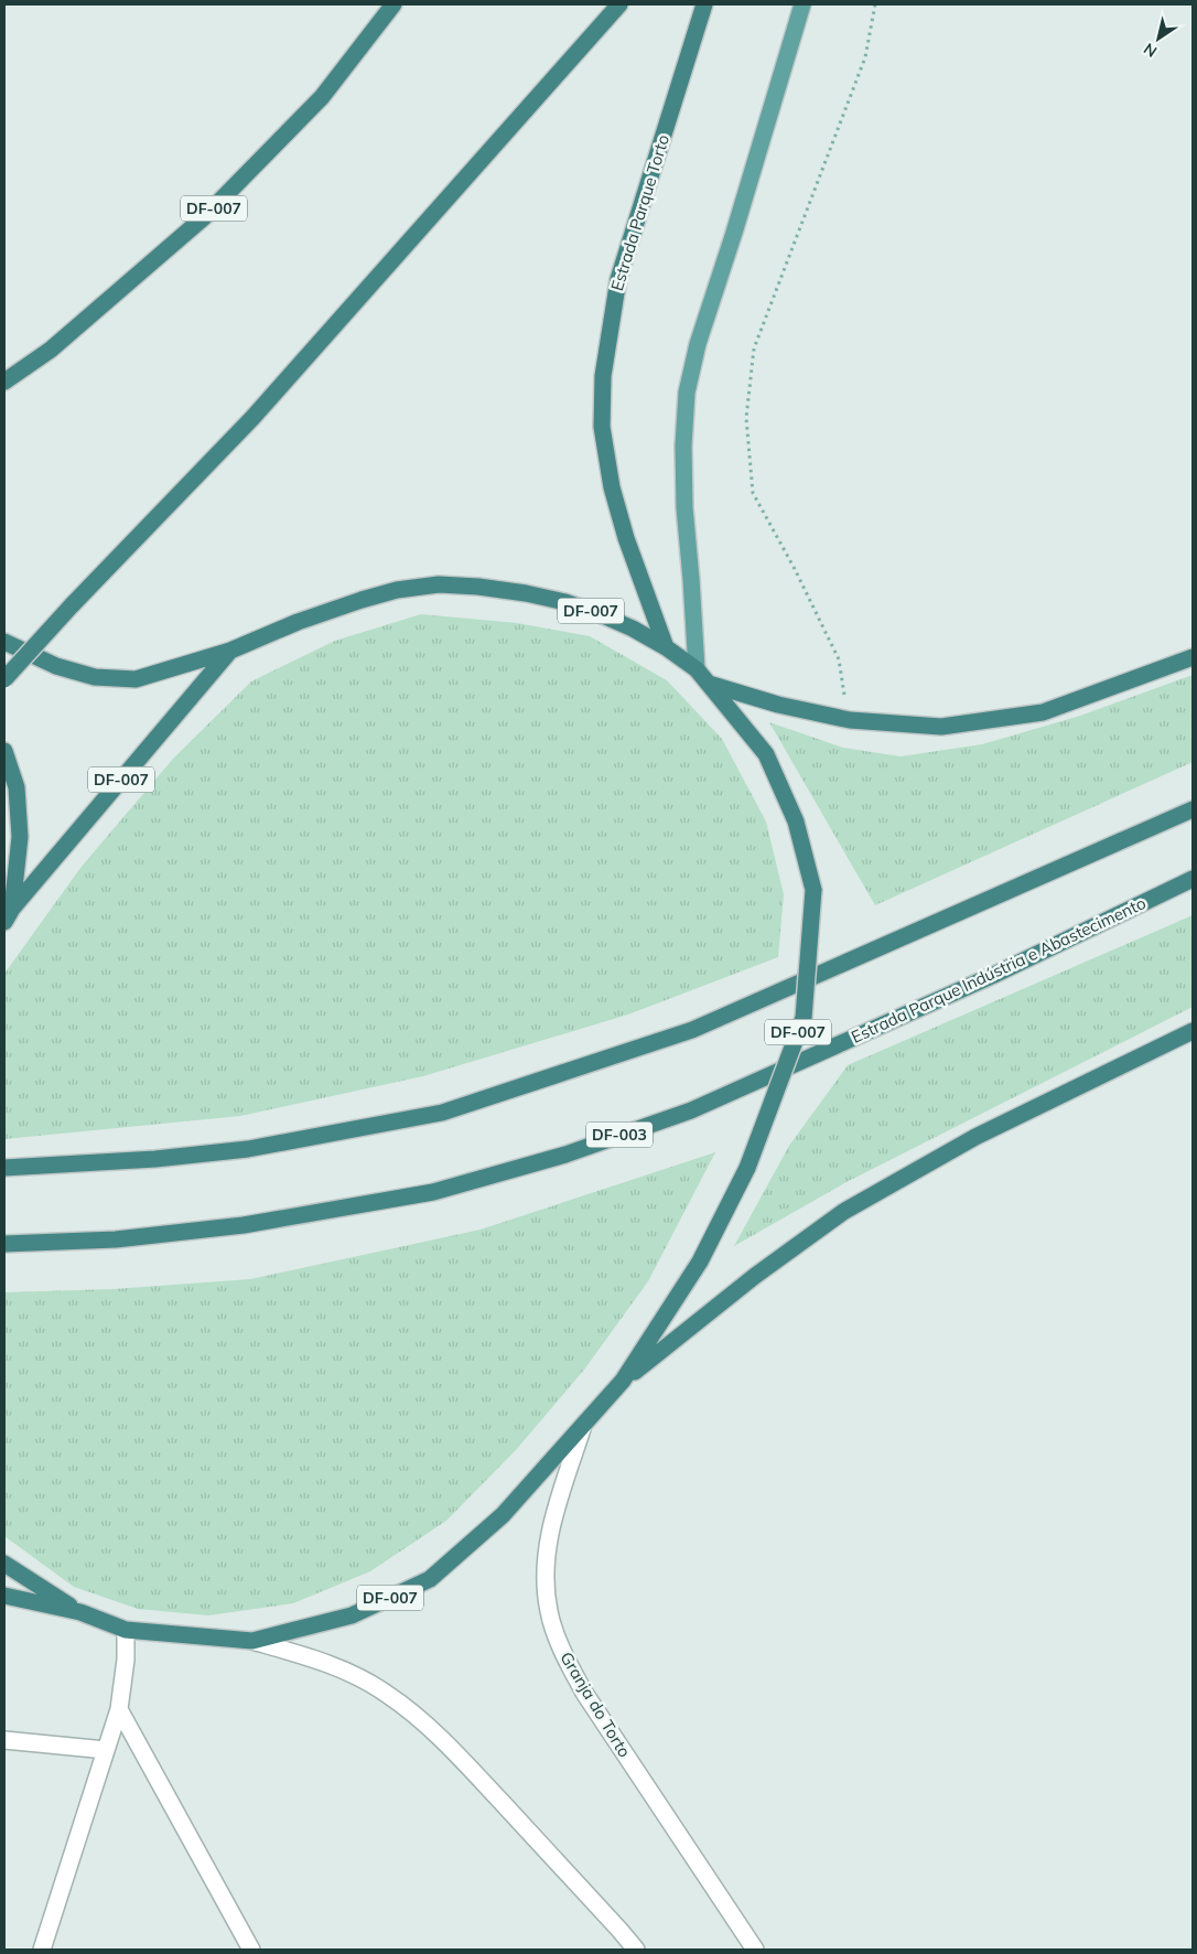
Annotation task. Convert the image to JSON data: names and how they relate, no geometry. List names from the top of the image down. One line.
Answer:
{"streets":{"highway":["DF-007","Estrada Parque Torto","Estrada Parque Indústria e Abastecimento","DF-003"],"street":["Granja do Torto"]},"crossings":[["DF-007","Estrada Parque Torto"],["DF-007","Granja do Torto"]],"north":"bottom left"}
